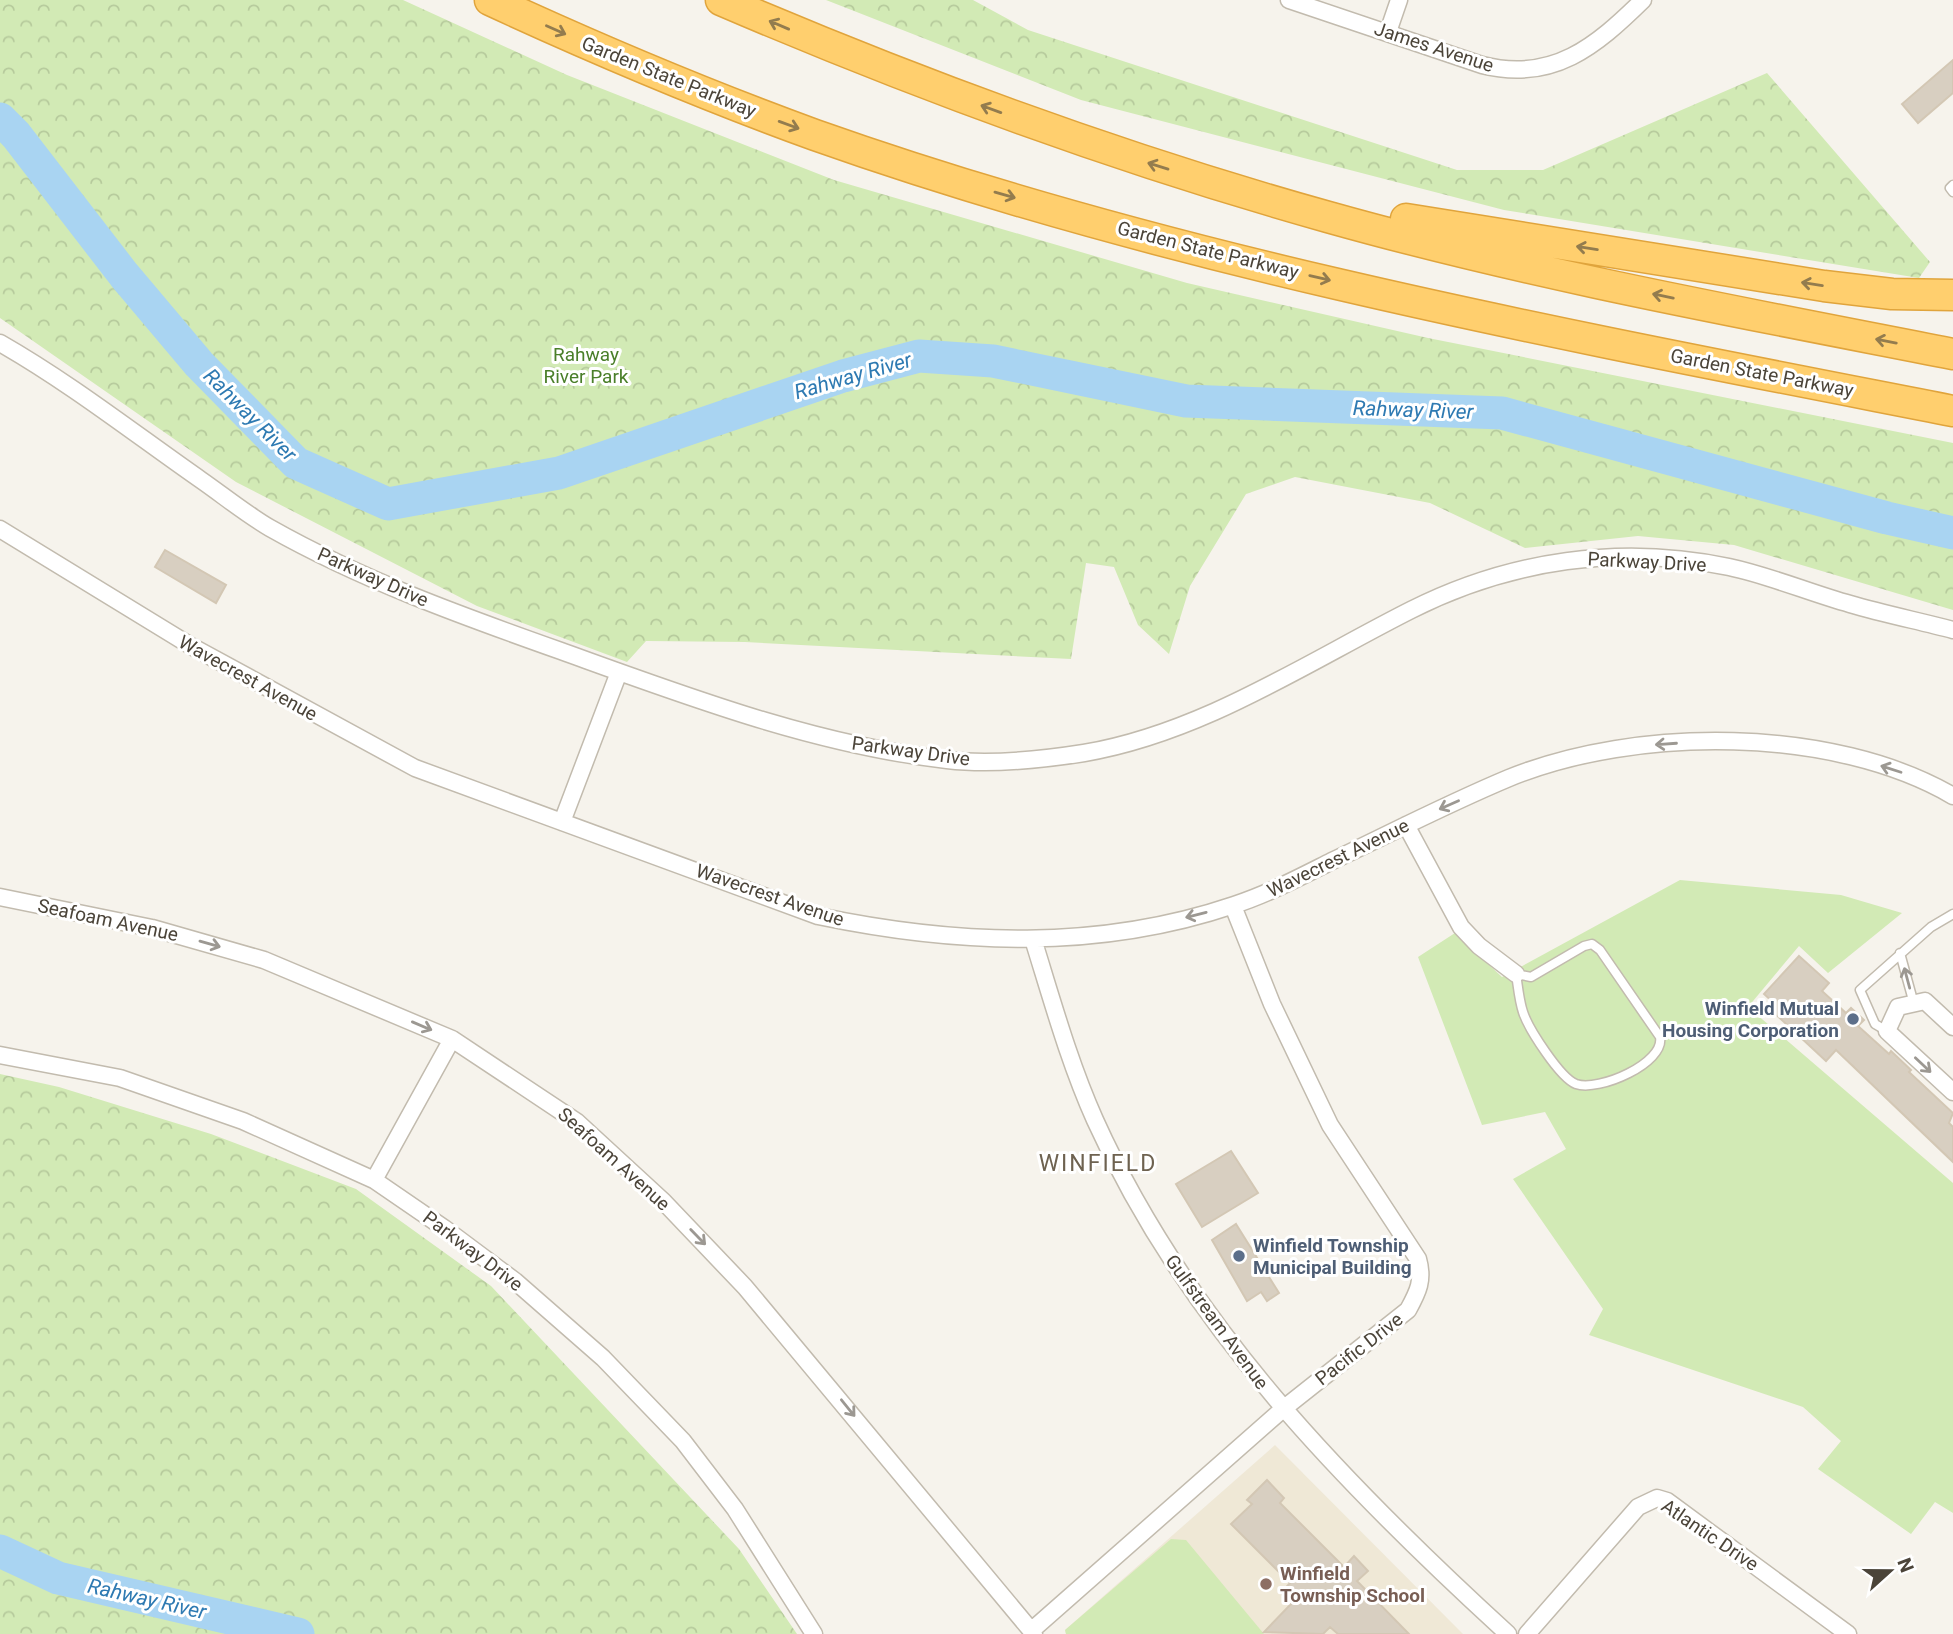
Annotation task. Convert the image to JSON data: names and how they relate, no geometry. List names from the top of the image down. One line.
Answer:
{"streets":{"highway":["Garden State Parkway"],"street":["James Avenue","Parkway Drive","Wavecrest Avenue","Seafoam Avenue","Gulfstream Avenue","Pacific Drive","Atlantic Drive"]},"crossings":[["Wavecrest Avenue","Gulfstream Avenue"],["Wavecrest Avenue","Pacific Drive"],["Seafoam Avenue","Pacific Drive"],["Gulfstream Avenue","Pacific Drive"]],"one_way":["Wavecrest Avenue","Seafoam Avenue"],"districts":["WINFIELD"],"water":["Rahway River"],"parks":["Rahway River Park"],"places":["Winfield Mutual Housing Corporation","Winfield Township Municipal Building","Winfield Township School"],"north":"right"}
